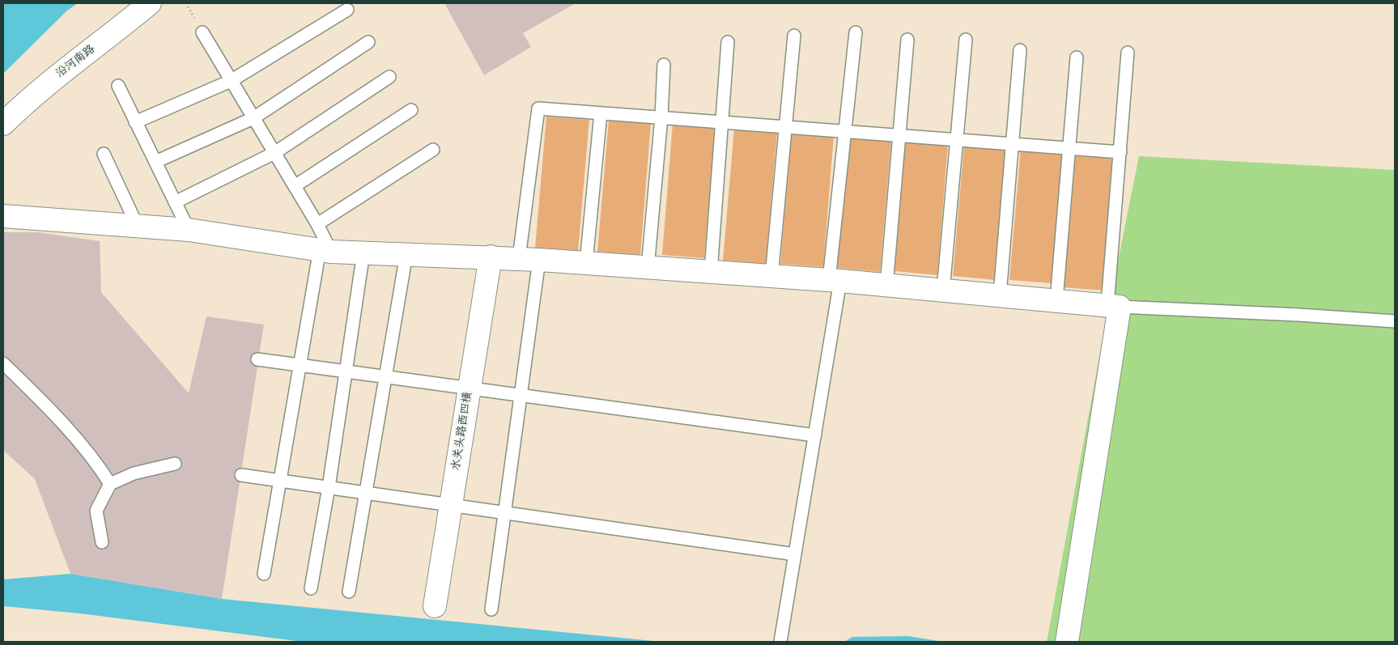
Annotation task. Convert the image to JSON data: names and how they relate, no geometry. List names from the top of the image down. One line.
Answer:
{"streets":{"street":["沿河南路","水关头路西四横"]}}
